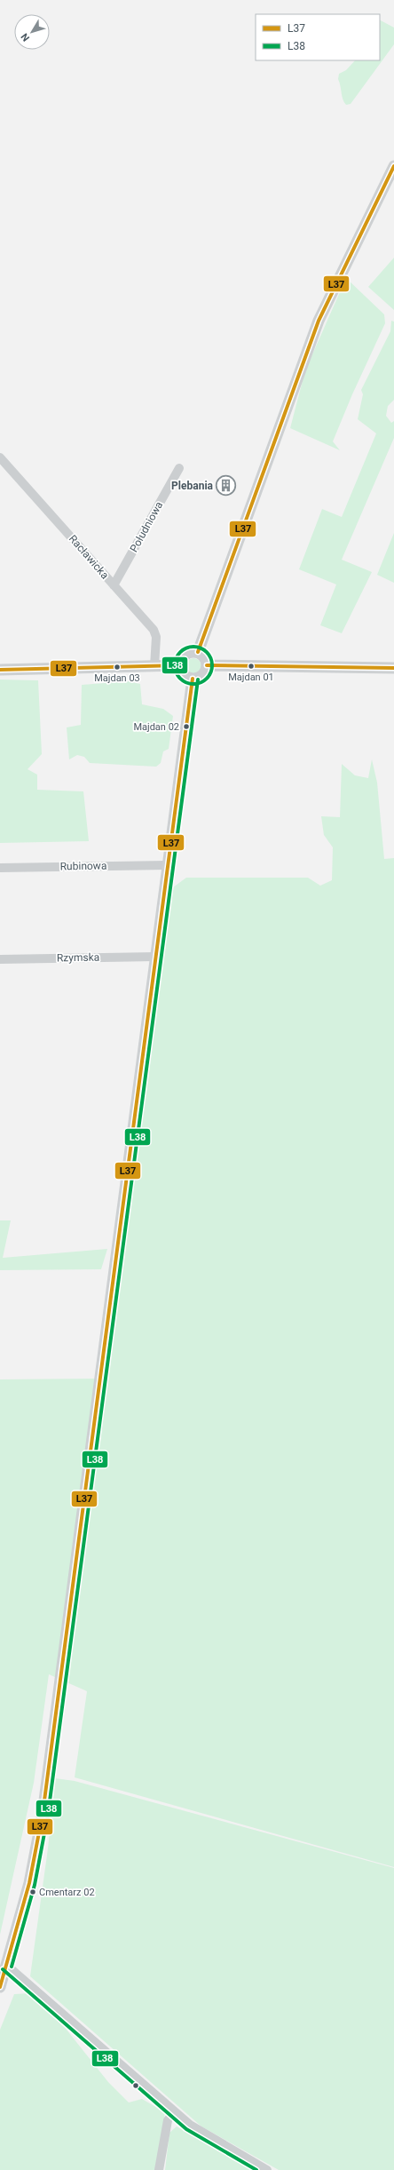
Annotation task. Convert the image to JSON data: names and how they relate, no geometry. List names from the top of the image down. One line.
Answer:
{"streets":{"street":["Południowa","Racławicka","Rubinowa","Rzymska"]},"crossings":[["Południowa","Racławicka"]],"places":{"building":["Plebania"],"other":["Majdan 01","Majdan 03","Majdan 02","Cmentarz 02"]},"lines":["transit line L37","transit line L38"],"legend":["L37","L38"],"north":"bottom left"}
